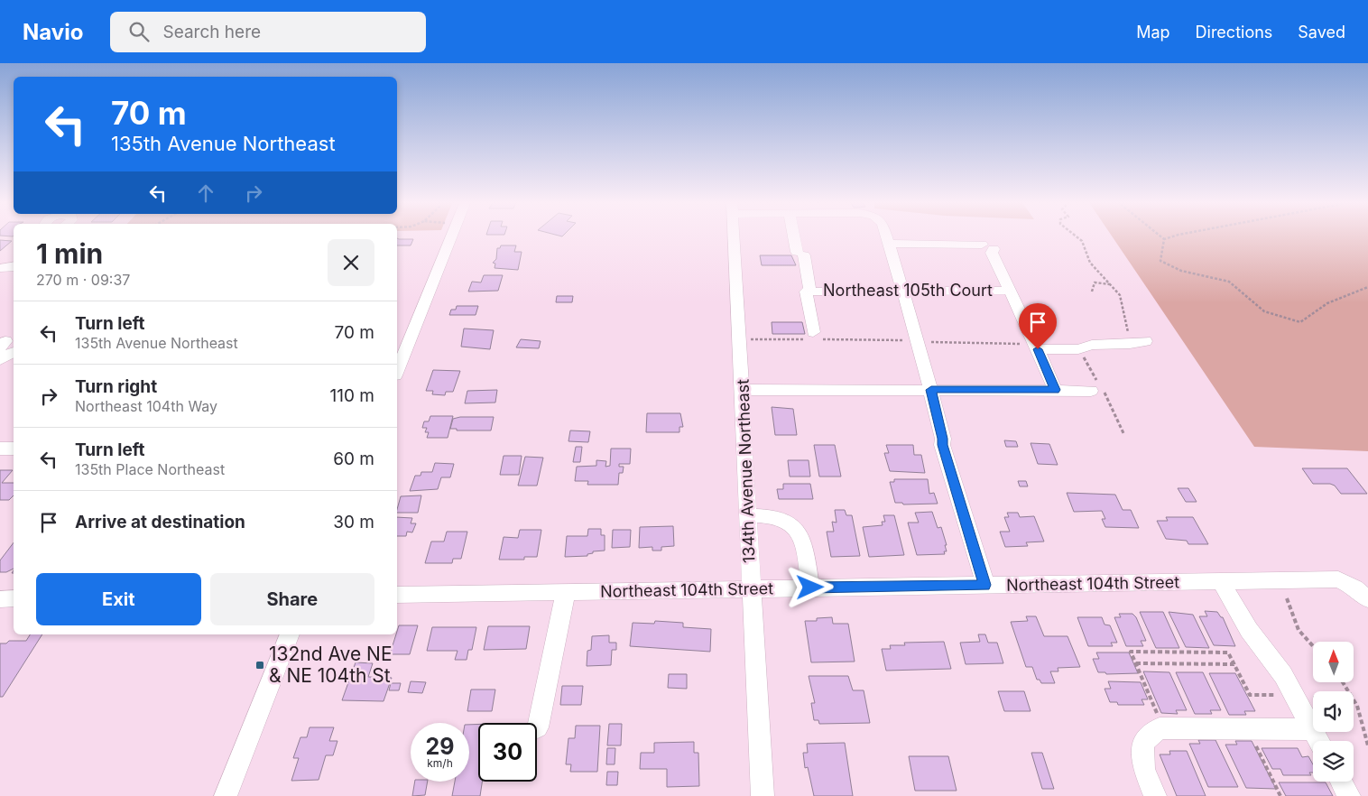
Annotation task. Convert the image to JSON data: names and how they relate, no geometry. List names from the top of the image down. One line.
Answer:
{"streets":{"street":["Northeast 105th Court","134th Avenue Northeast","Northeast 104th Street"]},"crossings":[["134th Avenue Northeast","Northeast 104th Street"]],"places":{"transit":["132nd Ave NE & NE 104th St"]},"north":"top","page":{"header":"Navio","search":"Search here","nav":["Map","Directions","Saved"],"turn":["70 m","135th Avenue Northeast"],"heading":["1 min","270 m · 09:37"],"list":[{"name":"Turn left","note":"135th Avenue Northeast","value":"70 m"},{"name":"Turn right","note":"Northeast 104th Way","value":"110 m"},{"name":"Turn left","note":"135th Place Northeast","value":"60 m"},{"name":"Arrive at destination","value":"30 m"}],"buttons":["Exit","Share"],"speed":"29 km/h","limit":"30"}}
